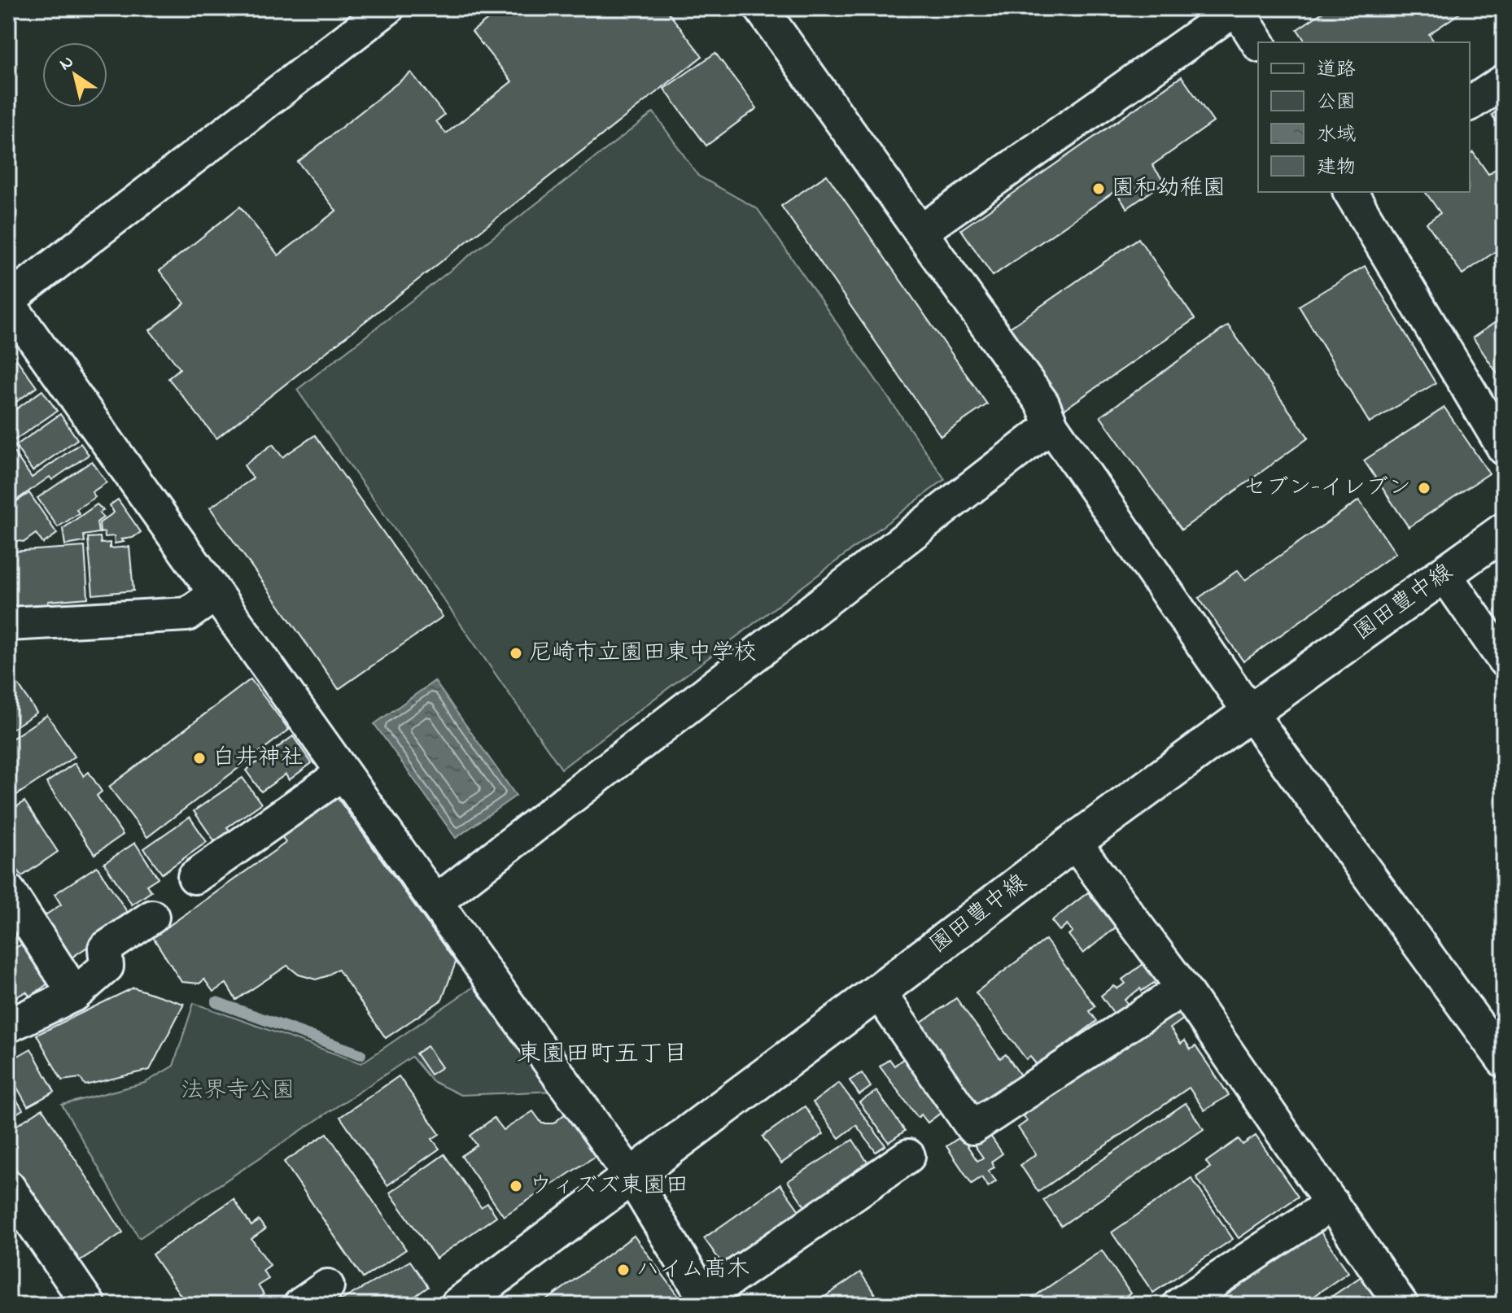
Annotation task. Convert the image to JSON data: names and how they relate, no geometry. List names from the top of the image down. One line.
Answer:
{"streets":{"street":["園田豊中線"]},"districts":["東園田町五丁目"],"parks":["法界寺公園"],"places":["園和幼稚園","セブン-イレブン","尼崎市立園田東中学校","白井神社","ウィズズ東園田","ハイム髙木"],"legend":["道路","公園","水域","建物"],"north":"top left"}
